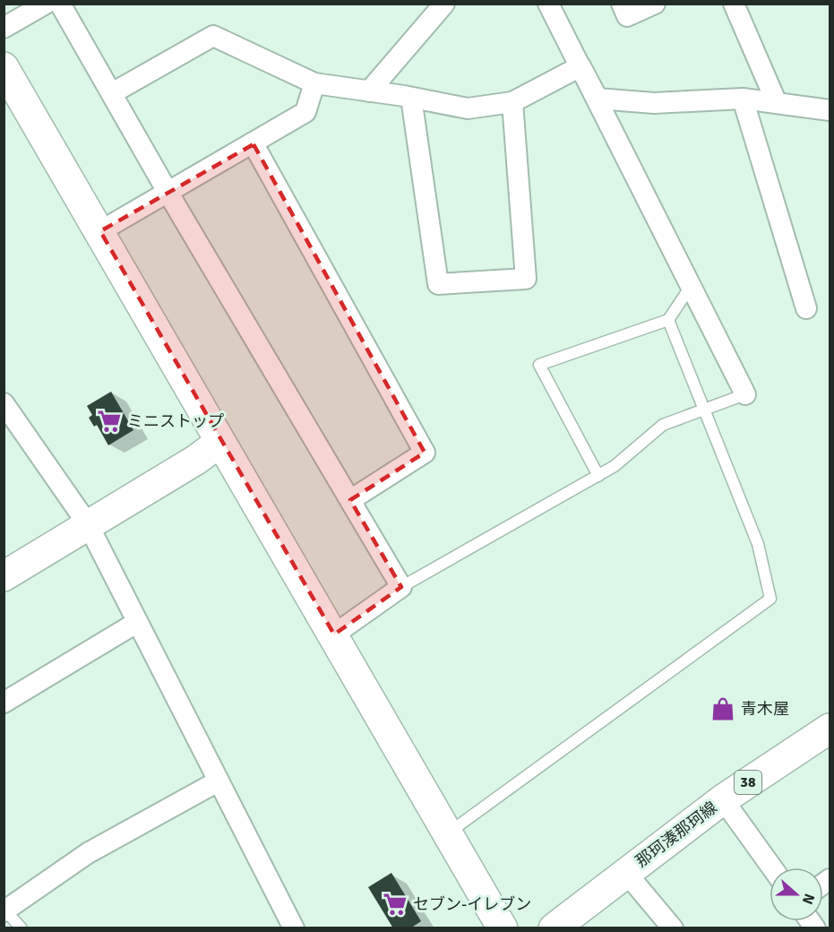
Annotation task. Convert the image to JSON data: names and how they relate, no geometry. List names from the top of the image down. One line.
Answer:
{"streets":{"street":["38","那珂湊那珂線"]},"places":{"supermarket":["ミニストップ","セブン-イレブン"],"shop":["青木屋"]},"north":"right"}
